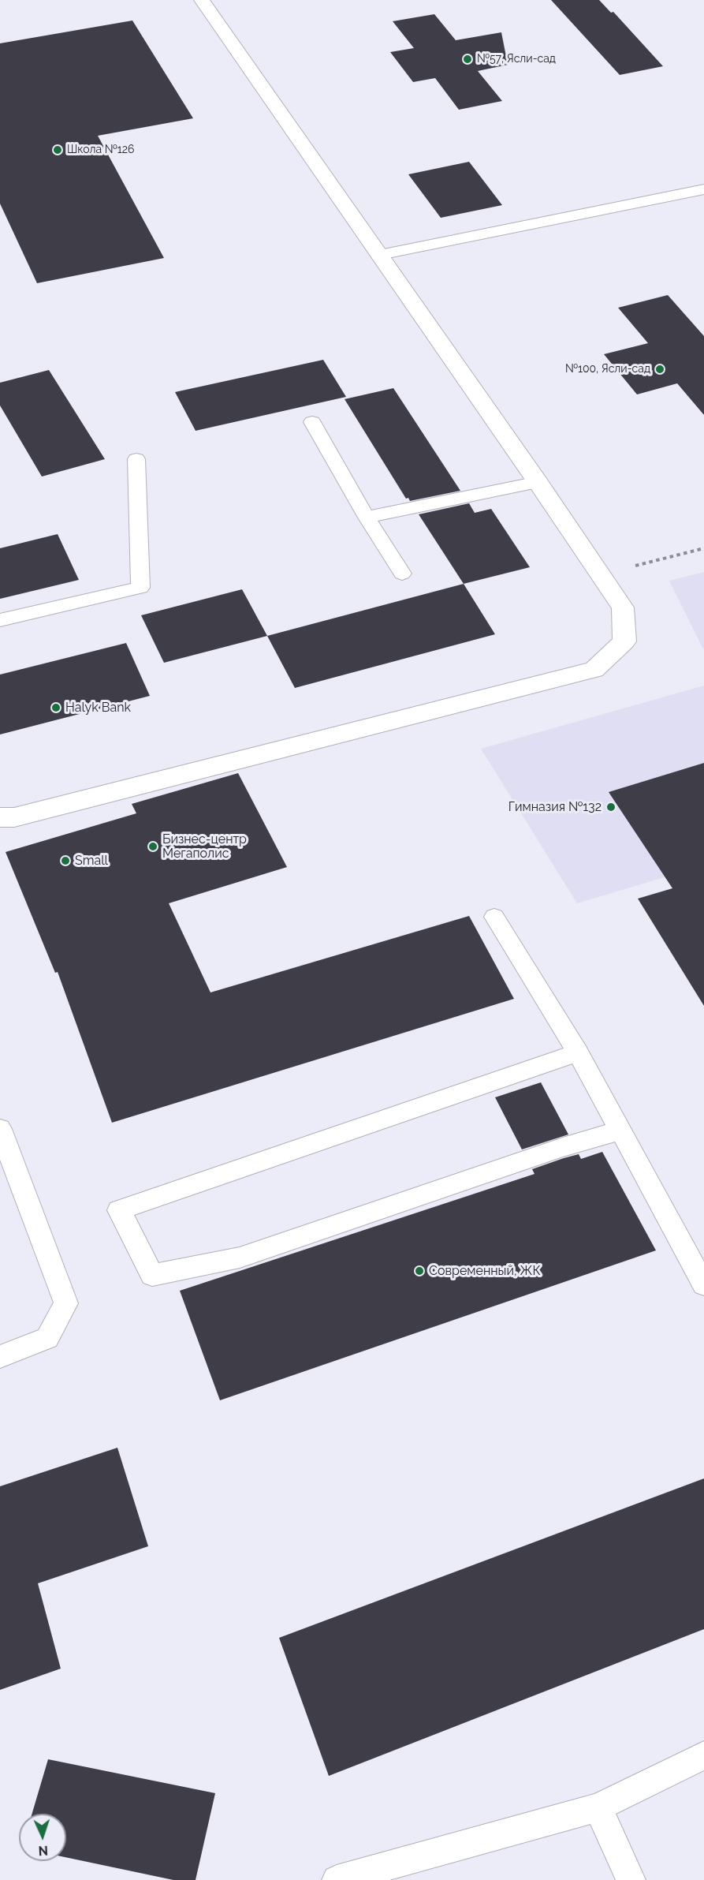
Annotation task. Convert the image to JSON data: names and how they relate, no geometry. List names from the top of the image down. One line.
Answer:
{"places":["№57, Ясли-сад","Школа №126","№100, Ясли-сад","Halyk Bank","Гимназия №132","Бизнес-центр Мегаполис","Small","Современный, ЖК"],"north":"bottom"}
